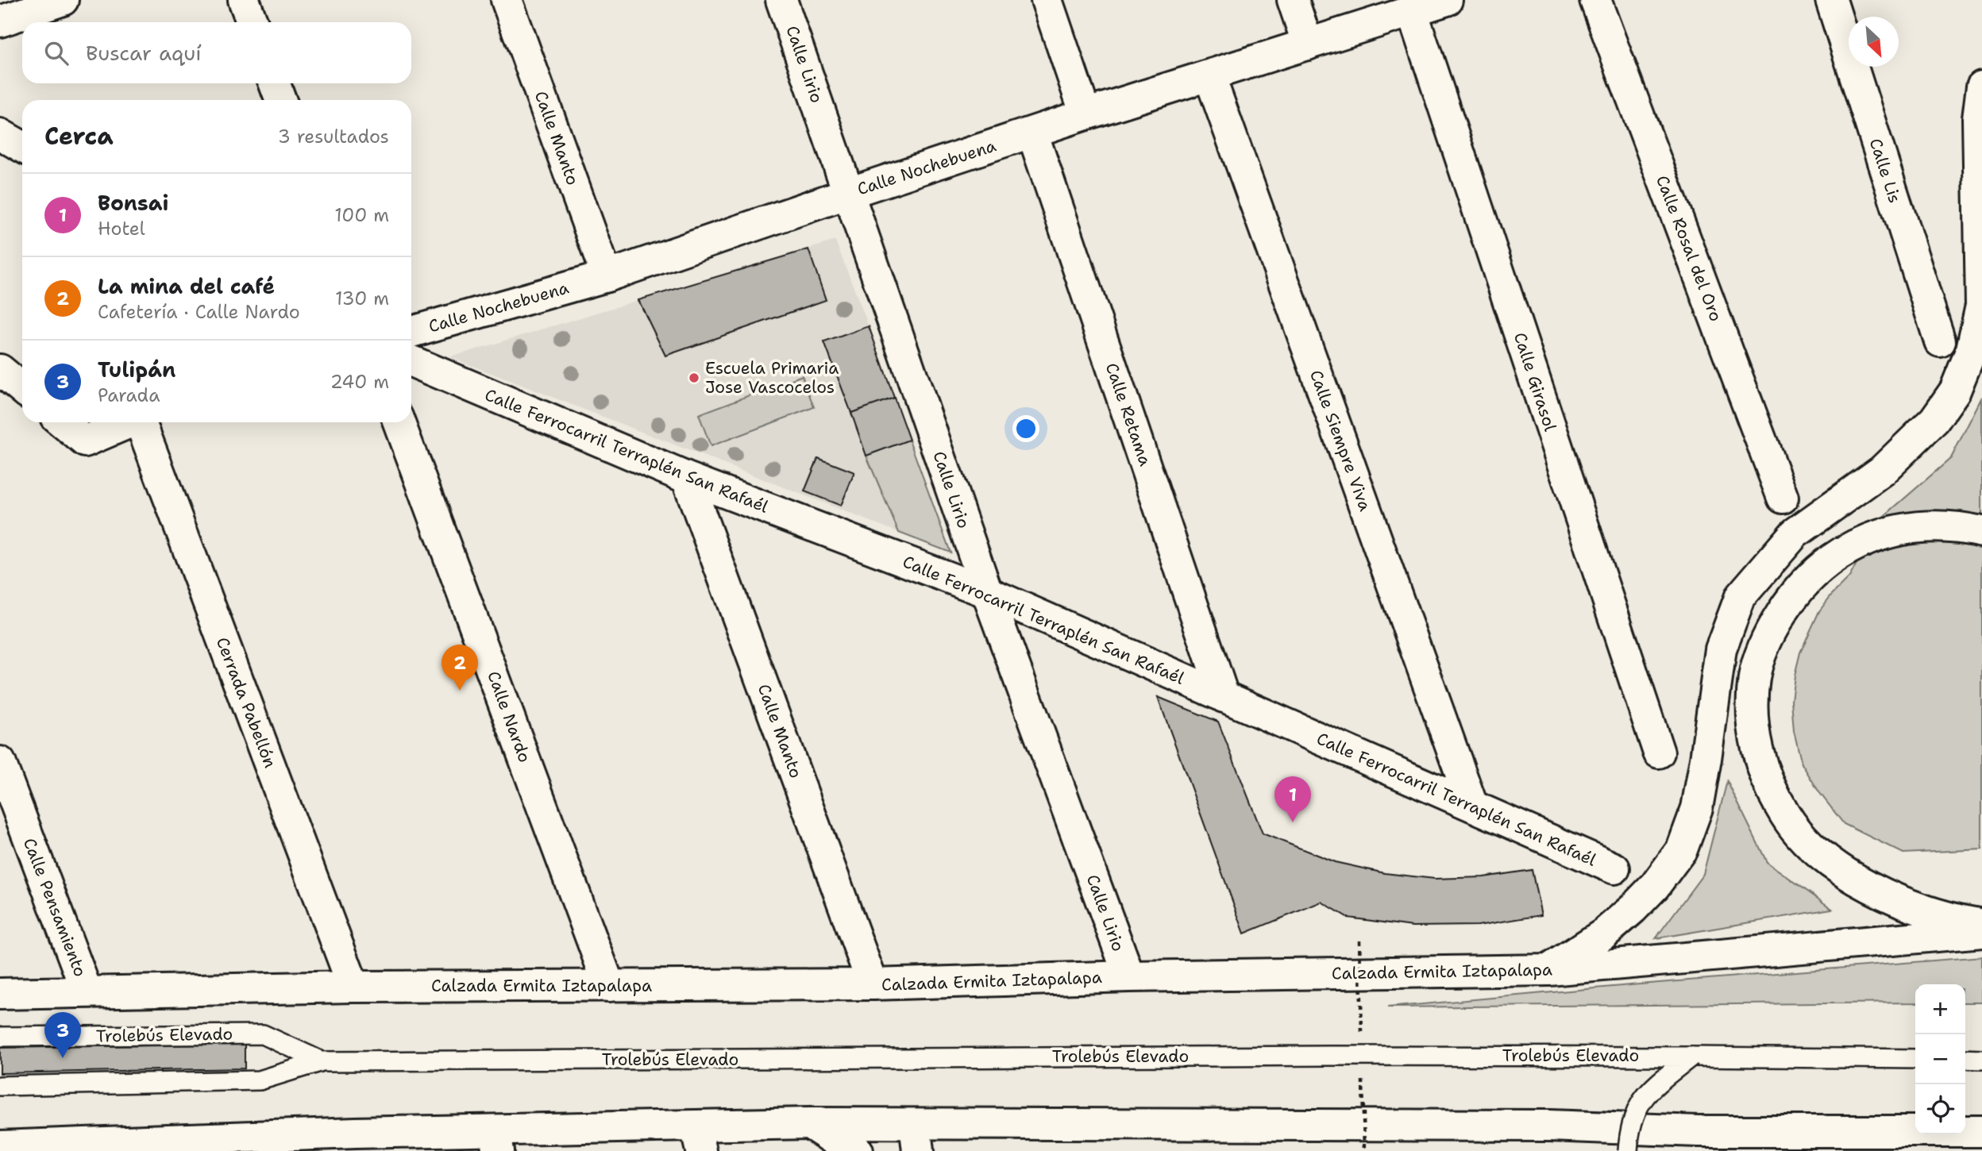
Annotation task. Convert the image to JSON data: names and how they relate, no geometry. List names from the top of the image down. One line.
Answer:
{"streets":{"street":["Calle Lirio","Calle Manto","Calle Nochebuena","Calle Lis","Calle Rosal del Oro","Calle Girasol","Calle Retama","Calle Siempre Viva","Calle Ferrocarril Terraplén San Rafaél","Cerrada Pabellón","Calle Nardo","Calle Pensamiento","Calzada Ermita Iztapalapa"],"lane":["Trolebús Elevado"]},"crossings":[["Calle Lirio","Calle Nochebuena"],["Calle Lirio","Calle Ferrocarril Terraplén San Rafaél"],["Calle Lirio","Calzada Ermita Iztapalapa"],["Calle Manto","Calle Nochebuena"],["Calle Manto","Calle Ferrocarril Terraplén San Rafaél"],["Calle Manto","Calzada Ermita Iztapalapa"],["Calle Nochebuena","Calle Girasol"],["Calle Nochebuena","Calle Retama"],["Calle Nochebuena","Calle Siempre Viva"],["Calle Retama","Calle Ferrocarril Terraplén San Rafaél"],["Calle Siempre Viva","Calle Ferrocarril Terraplén San Rafaél"],["Cerrada Pabellón","Calzada Ermita Iztapalapa"],["Calle Nardo","Calzada Ermita Iztapalapa"],["Calle Pensamiento","Calzada Ermita Iztapalapa"]],"places":["Escuela Primaria Jose Vascocelos"],"north":"bottom right","page":{"search":"Buscar aquí","heading":["Cerca","3 resultados"],"list":[{"mark":"1","name":"Bonsai","note":"Hotel","value":"100 m"},{"mark":"2","name":"La mina del café","note":"Cafetería · Calle Nardo","value":"130 m"},{"mark":"3","name":"Tulipán","note":"Parada","value":"240 m"}],"pins":["2","1","3"],"map_buttons":["+","−"]}}
